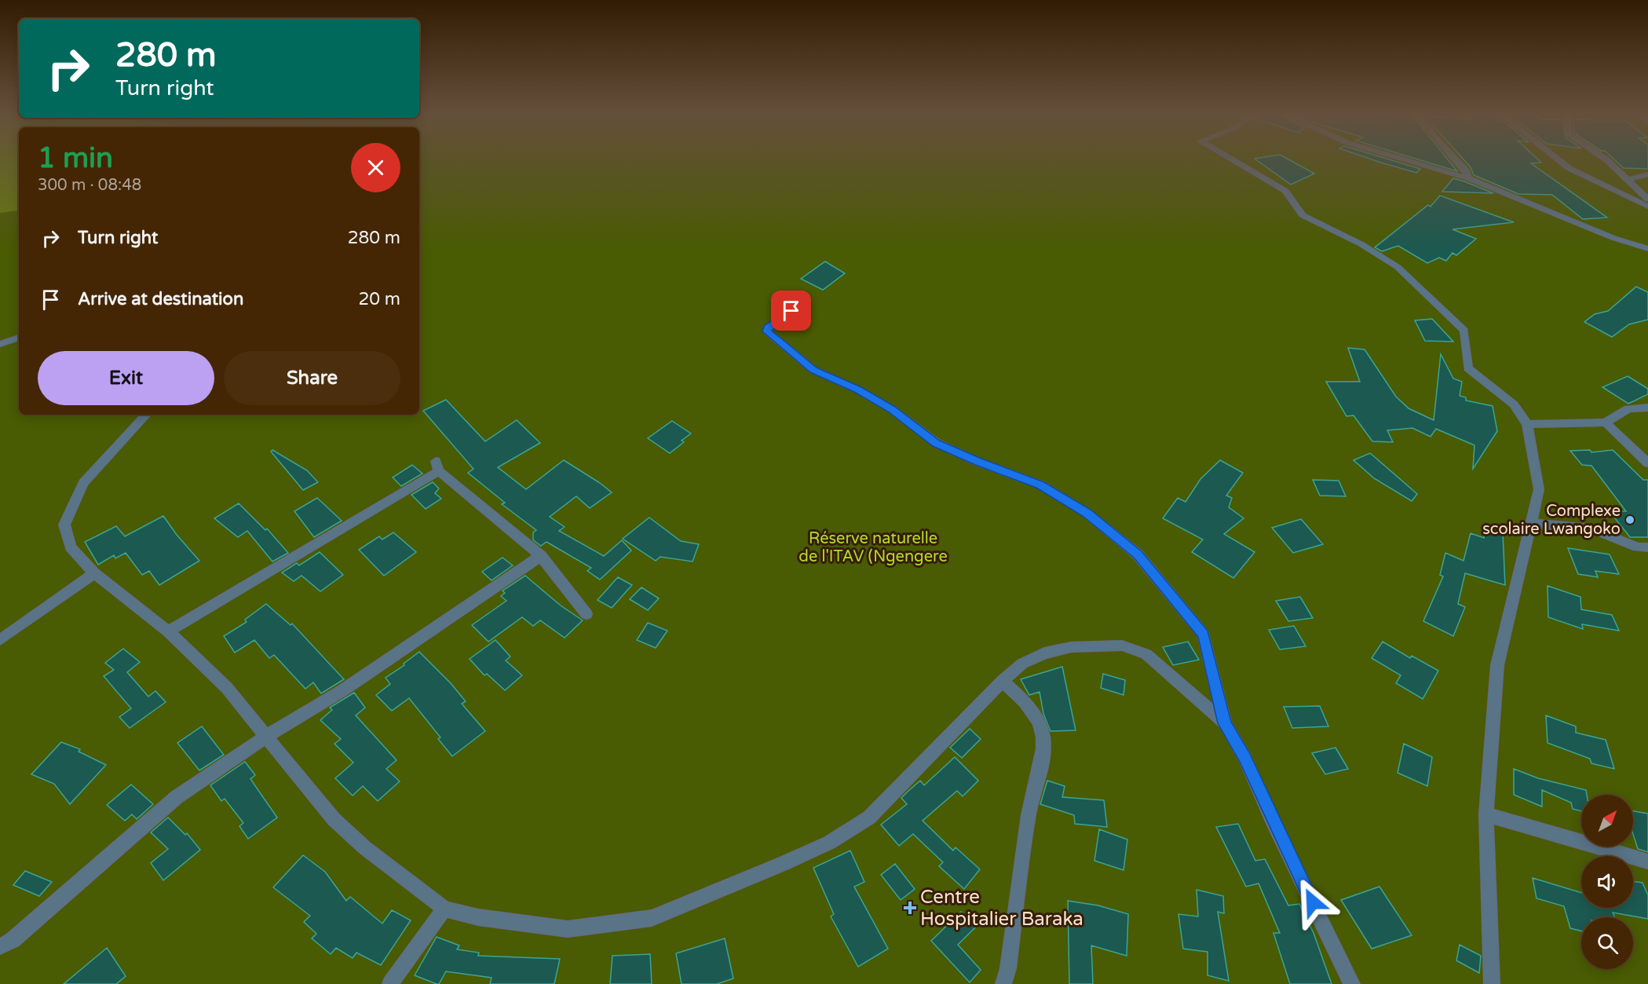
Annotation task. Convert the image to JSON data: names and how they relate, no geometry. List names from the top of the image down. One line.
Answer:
{"parks":["Réserve naturelle de l'ITAV (Ngengere"],"places":{"other":["Complexe scolaire Lwangoko"],"health":["Centre Hospitalier Baraka"]},"north":"top right","page":{"turn":["280 m","Turn right"],"heading":["1 min","300 m · 08:48"],"list":[{"name":"Turn right","value":"280 m"},{"name":"Arrive at destination","value":"20 m"}],"buttons":["Exit","Share"]}}
